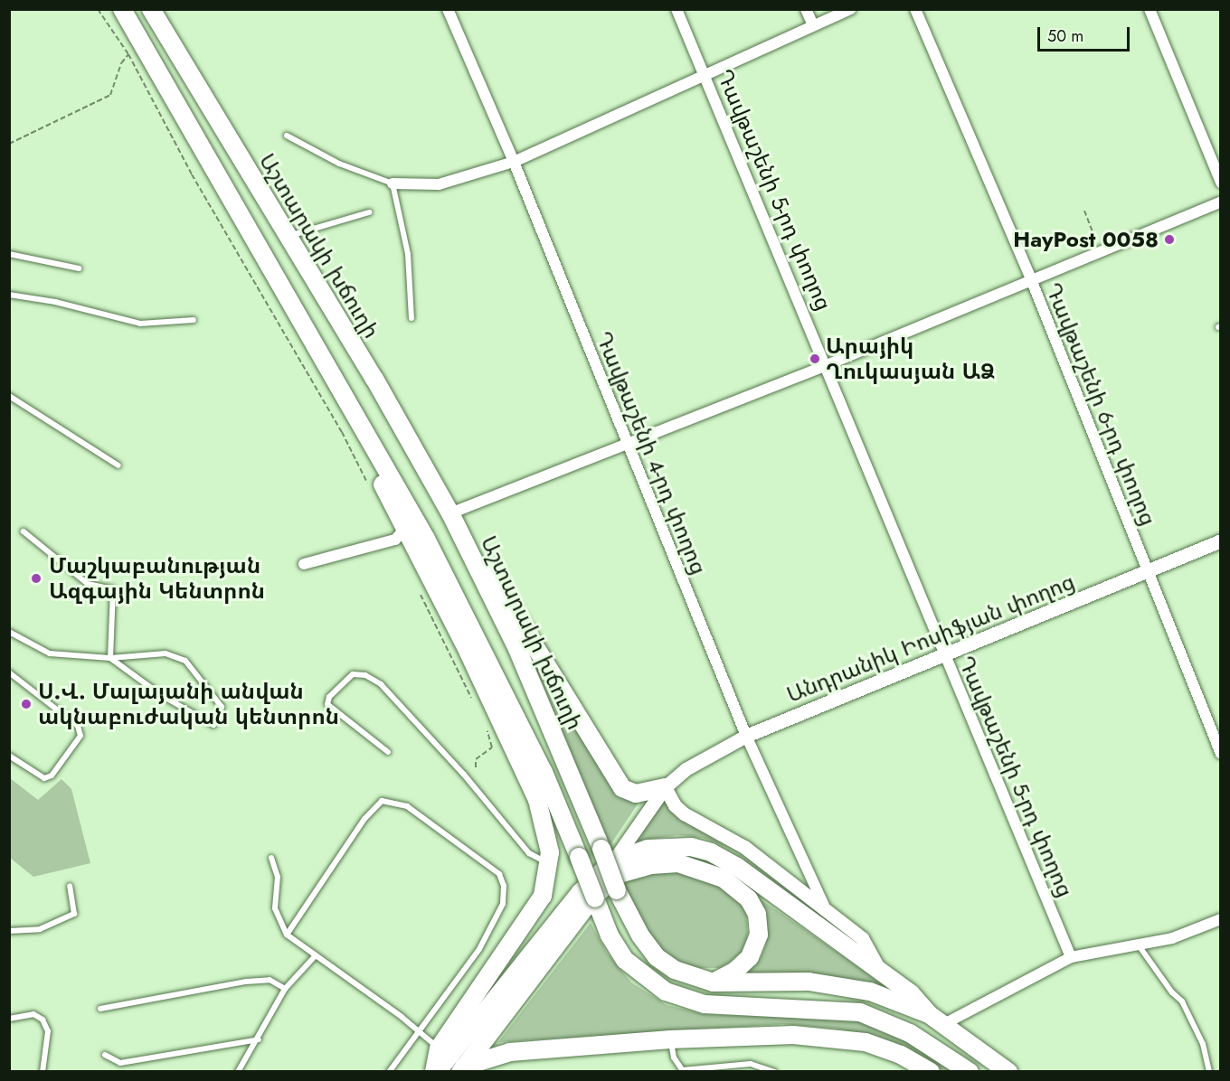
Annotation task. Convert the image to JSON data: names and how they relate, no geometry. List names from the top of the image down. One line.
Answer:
{"streets":{"main road":["Աշտարակի խճուղի"],"street":["Դավթաշենի 5-րդ փողոց","Դավթաշենի 6-րդ փողոց","Դավթաշենի 4-րդ փողոց","Անդրանիկ Իոսիֆյան փողոց"]},"crossings":[["Դավթաշենի 5-րդ փողոց","Անդրանիկ Իոսիֆյան փողոց"],["Աշտարակի խճուղի","Անդրանիկ Իոսիֆյան փողոց"],["Դավթաշենի 6-րդ փողոց","Անդրանիկ Իոսիֆյան փողոց"],["Դավթաշենի 4-րդ փողոց","Անդրանիկ Իոսիֆյան փողոց"]],"places":["HayPost 0058","Արայիկ Ղուկասյան ԱՁ","Մաշկաբանության Ազգային Կենտրոն","Ս.Վ. Մալայանի անվան ակնաբուժական կենտրոն"],"scale_bar":"50 m"}
